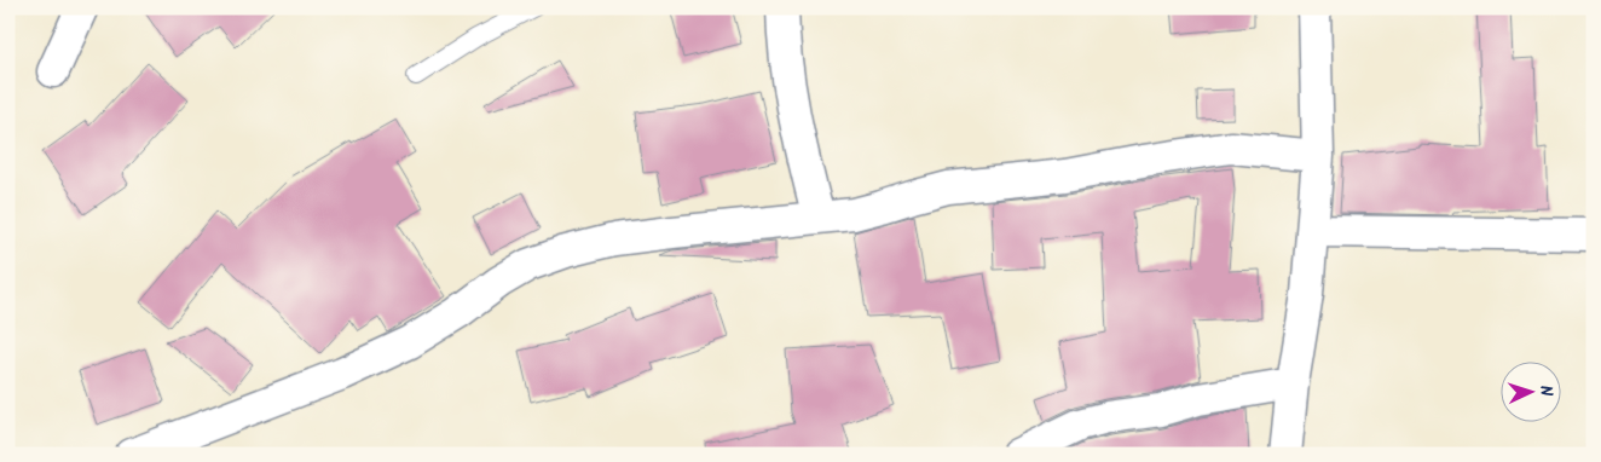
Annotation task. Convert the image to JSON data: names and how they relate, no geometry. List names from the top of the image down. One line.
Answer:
{"north":"right"}
